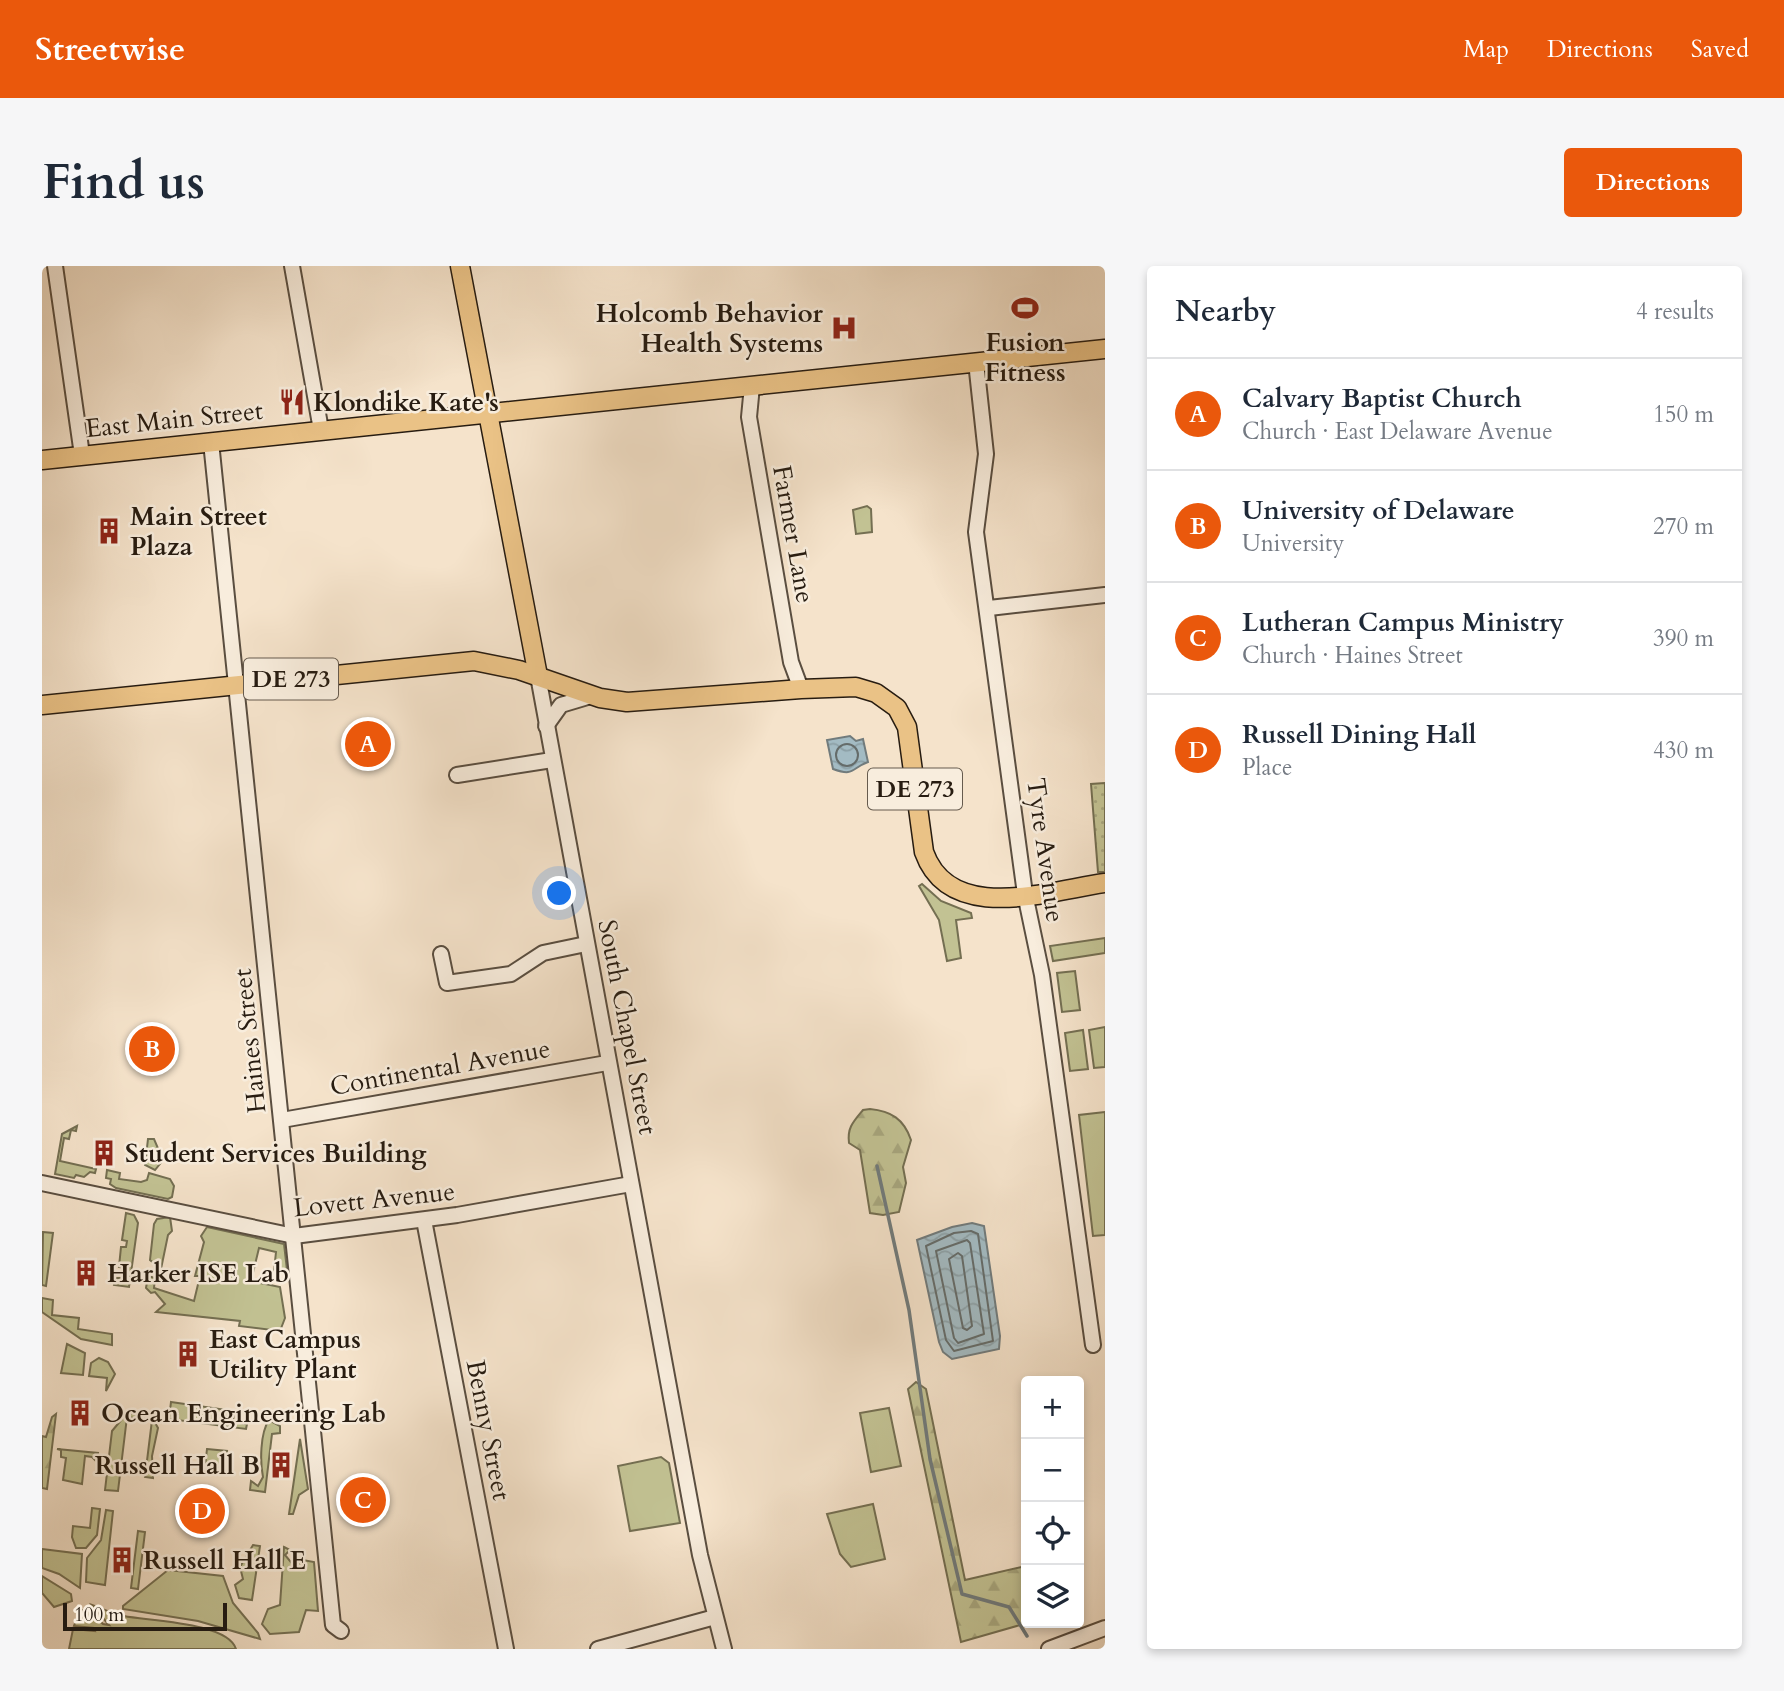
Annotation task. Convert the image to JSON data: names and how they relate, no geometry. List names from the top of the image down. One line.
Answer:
{"streets":{"main road":["East Main Street","DE 273","South Chapel Street"],"street":["Farmer Lane","Tyre Avenue","Haines Street","Continental Avenue","Lovett Avenue","Benny Street"]},"crossings":[["East Main Street","Farmer Lane"],["East Main Street","Tyre Avenue"],["East Main Street","South Chapel Street"],["East Main Street","Haines Street"],["Farmer Lane","DE 273"],["DE 273","Tyre Avenue"],["DE 273","South Chapel Street"],["DE 273","Haines Street"],["South Chapel Street","Continental Avenue"],["South Chapel Street","Lovett Avenue"],["Haines Street","Continental Avenue"],["Haines Street","Lovett Avenue"],["Lovett Avenue","Benny Street"]],"places":{"sports":["Fusion Fitness"],"hospital":["Holcomb Behavior Health Systems"],"restaurant":["Klondike Kate's"],"building":["Main Street Plaza","Student Services Building","Harker ISE Lab","East Campus Utility Plant","Ocean Engineering Lab","Russell Hall B","Russell Hall E"]},"scale_bar":"100 m","page":{"header":"Streetwise","nav":["Map","Directions","Saved"],"buttons":"Directions","title":"Find us","heading":["Nearby","4 results"],"list":[{"mark":"A","name":"Calvary Baptist Church","note":"Church · East Delaware Avenue","value":"150 m"},{"mark":"B","name":"University of Delaware","note":"University","value":"270 m"},{"mark":"C","name":"Lutheran Campus Ministry","note":"Church · Haines Street","value":"390 m"},{"mark":"D","name":"Russell Dining Hall","note":"Place","value":"430 m"}],"pins":["A","B","C","D"],"map_buttons":["+","−"],"scale":"100 m"}}
